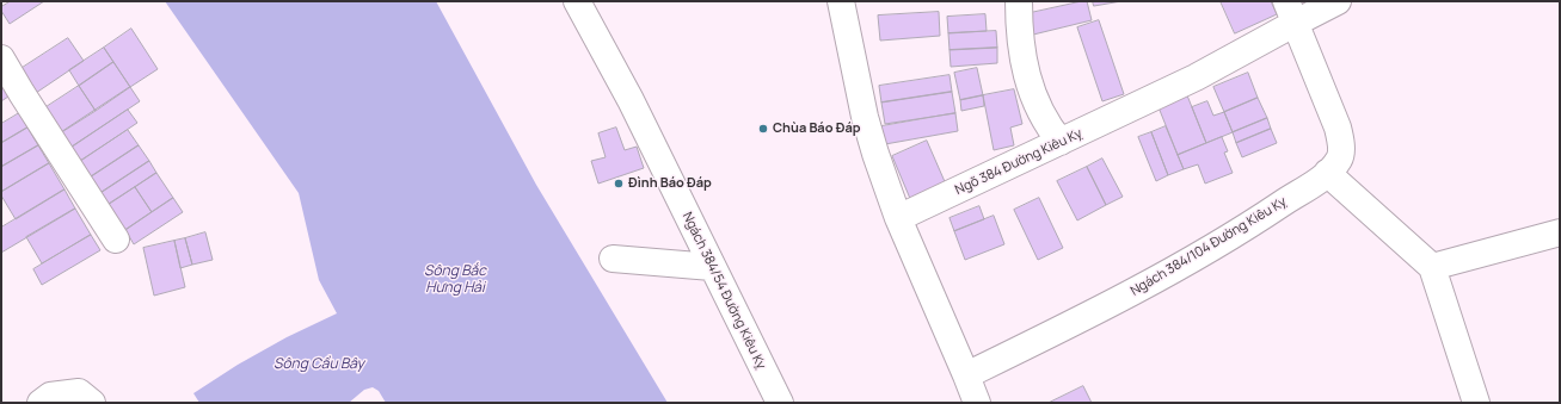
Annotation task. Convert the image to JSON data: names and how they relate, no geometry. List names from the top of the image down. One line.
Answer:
{"streets":{"street":["Ngõ 384 Đường Kiêu Kỵ","Ngách 384/104 Đường Kiêu Kỵ","Ngách 384/54 Đường Kiêu Kỵ"]},"crossings":[["Ngõ 384 Đường Kiêu Kỵ","Ngách 384/104 Đường Kiêu Kỵ"]],"water":["Sông Bắc Hưng Hải","Sông Cầu Bây"],"places":["Chùa Báo Đáp","Đình Báo Đáp"]}
